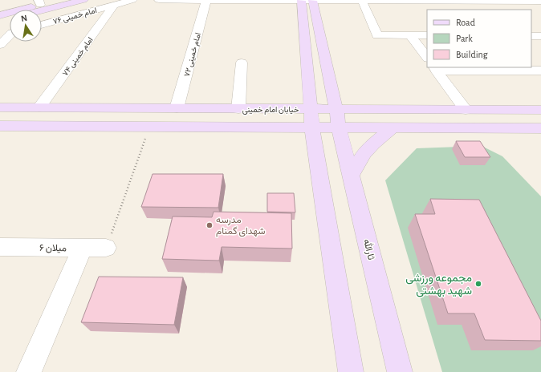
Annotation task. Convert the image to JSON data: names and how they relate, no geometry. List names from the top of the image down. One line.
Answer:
{"streets":{"main road":["خیابان امام خمینی","ثارالله"],"street":["امام خمینی ۷۶","امام خمینی ۷۲","امام خمینی ۷۴","میلان ۶"]},"crossings":[["امام خمینی ۷۶","امام خمینی ۷۴"],["امام خمینی ۷۲","خیابان امام خمینی"],["امام خمینی ۷۴","خیابان امام خمینی"],["خیابان امام خمینی","ثارالله"]],"places":["مدرسه شهدای گمنام","مجموعه ورزشی شهید بهشتی"],"legend":["Road","Park","Building"],"north":"top"}
